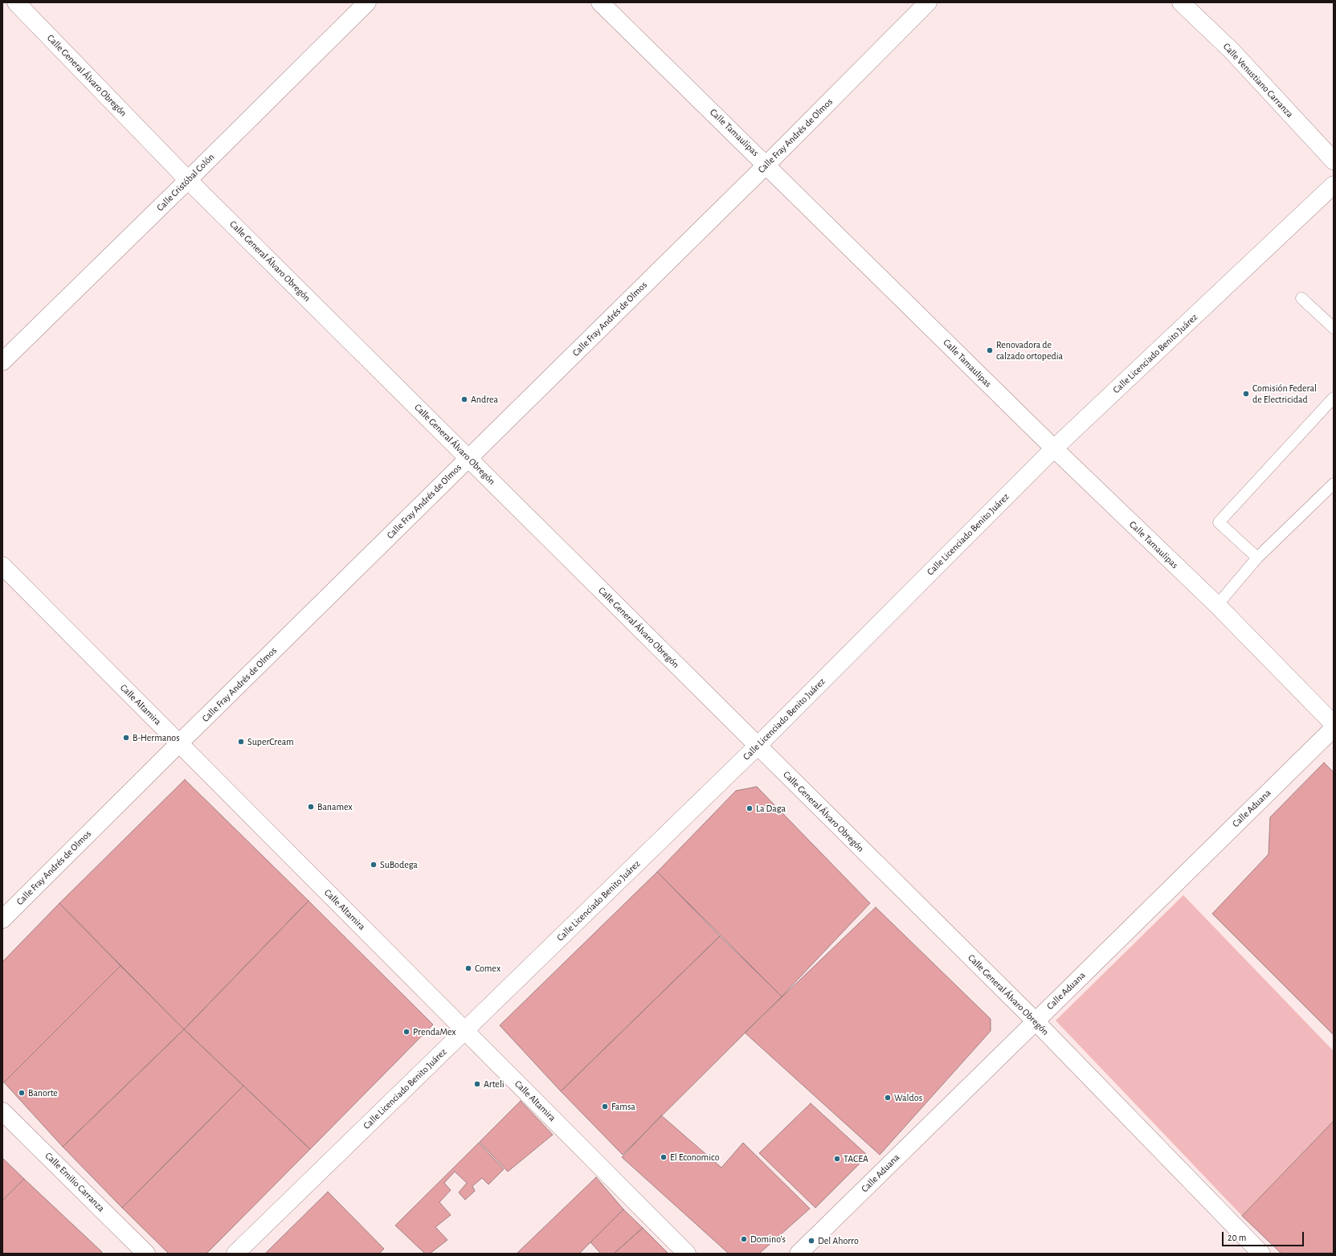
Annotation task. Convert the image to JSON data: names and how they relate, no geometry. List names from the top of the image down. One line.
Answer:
{"streets":{"main road":["Calle General Álvaro Obregón","Calle Venustiano Carranza","Calle Tamaulipas","Calle Fray Andrés de Olmos","Calle Cristóbal Colón","Calle Licenciado Benito Juárez","Calle Altamira","Calle Aduana","Calle Emilio Carranza"]},"crossings":[["Calle General Álvaro Obregón","Calle Fray Andrés de Olmos"],["Calle General Álvaro Obregón","Calle Cristóbal Colón"],["Calle General Álvaro Obregón","Calle Licenciado Benito Juárez"],["Calle General Álvaro Obregón","Calle Aduana"],["Calle Tamaulipas","Calle Fray Andrés de Olmos"],["Calle Tamaulipas","Calle Licenciado Benito Juárez"],["Calle Fray Andrés de Olmos","Calle Altamira"],["Calle Licenciado Benito Juárez","Calle Altamira"]],"places":["Renovadora de calzado ortopedia","Comisión Federal de Electricidad","Andrea","B-Hermanos","SuperCream","Banamex","La Daga","SuBodega","Comex","PrendaMex","Arteli","Banorte","Waldos","Famsa","El Economico","TACEA","Domino's","Del Ahorro"],"scale_bar":"20 m"}
